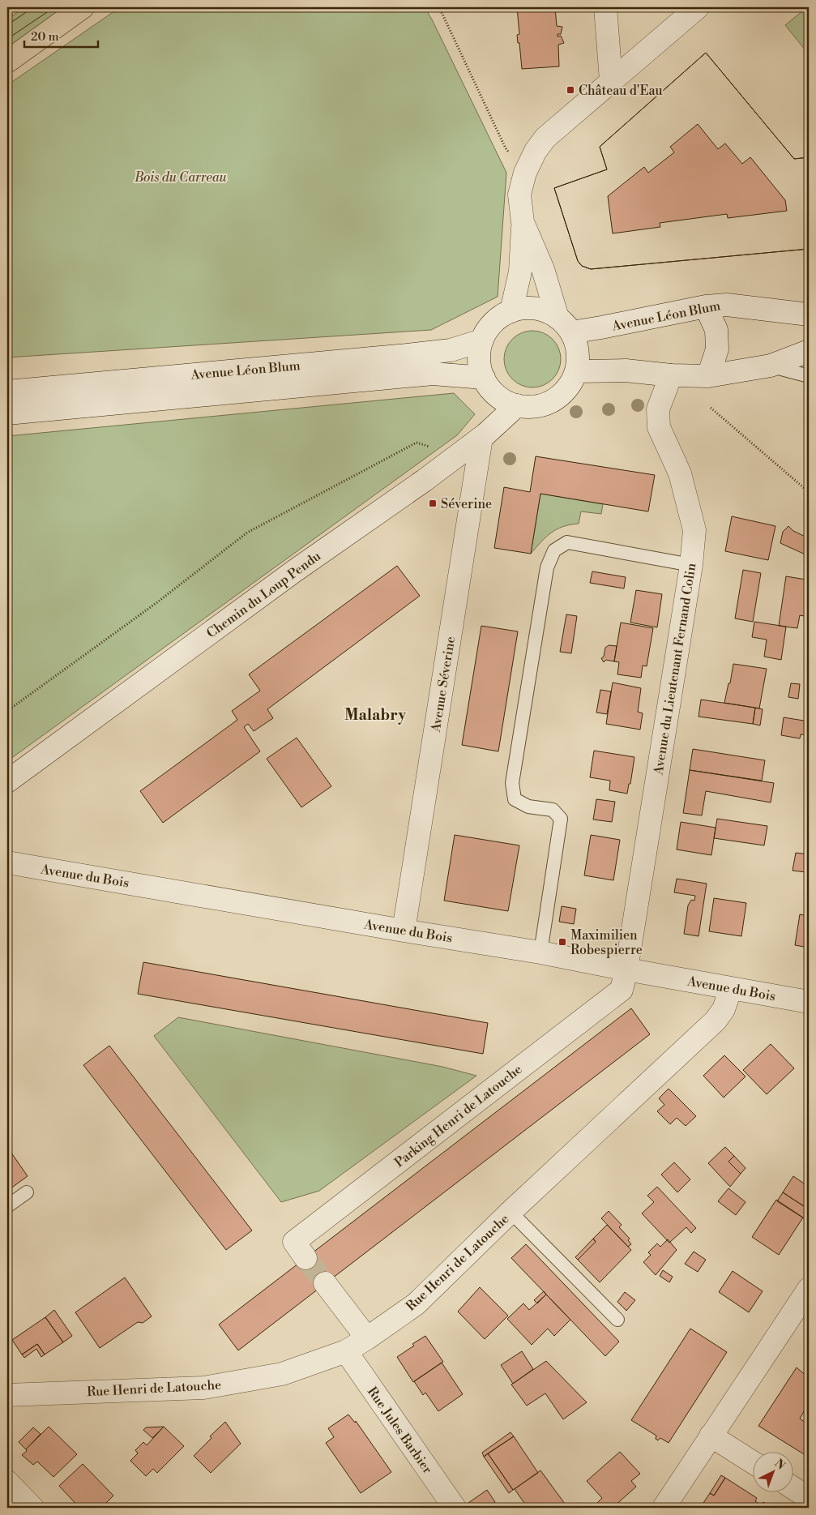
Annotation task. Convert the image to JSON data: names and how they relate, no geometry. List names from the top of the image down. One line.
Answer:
{"streets":{"street":["Avenue Léon Blum","Chemin du Loup Pendu","Avenue du Lieutenant Fernand Colin","Avenue Séverine","Avenue du Bois","Parking Henri de Latouche","Rue Henri de Latouche","Rue Jules Barbier"]},"crossings":[["Avenue Léon Blum","Chemin du Loup Pendu"],["Chemin du Loup Pendu","Avenue Séverine"],["Avenue du Lieutenant Fernand Colin","Avenue du Bois"],["Avenue du Lieutenant Fernand Colin","Parking Henri de Latouche"],["Avenue Séverine","Avenue du Bois"],["Avenue du Bois","Parking Henri de Latouche"],["Avenue du Bois","Rue Henri de Latouche"],["Rue Henri de Latouche","Rue Jules Barbier"]],"districts":["Malabry"],"parks":["Bois du Carreau"],"places":{"transit":["Château d'Eau","Séverine","Maximilien Robespierre"]},"scale_bar":"20 m","north":"top right"}
